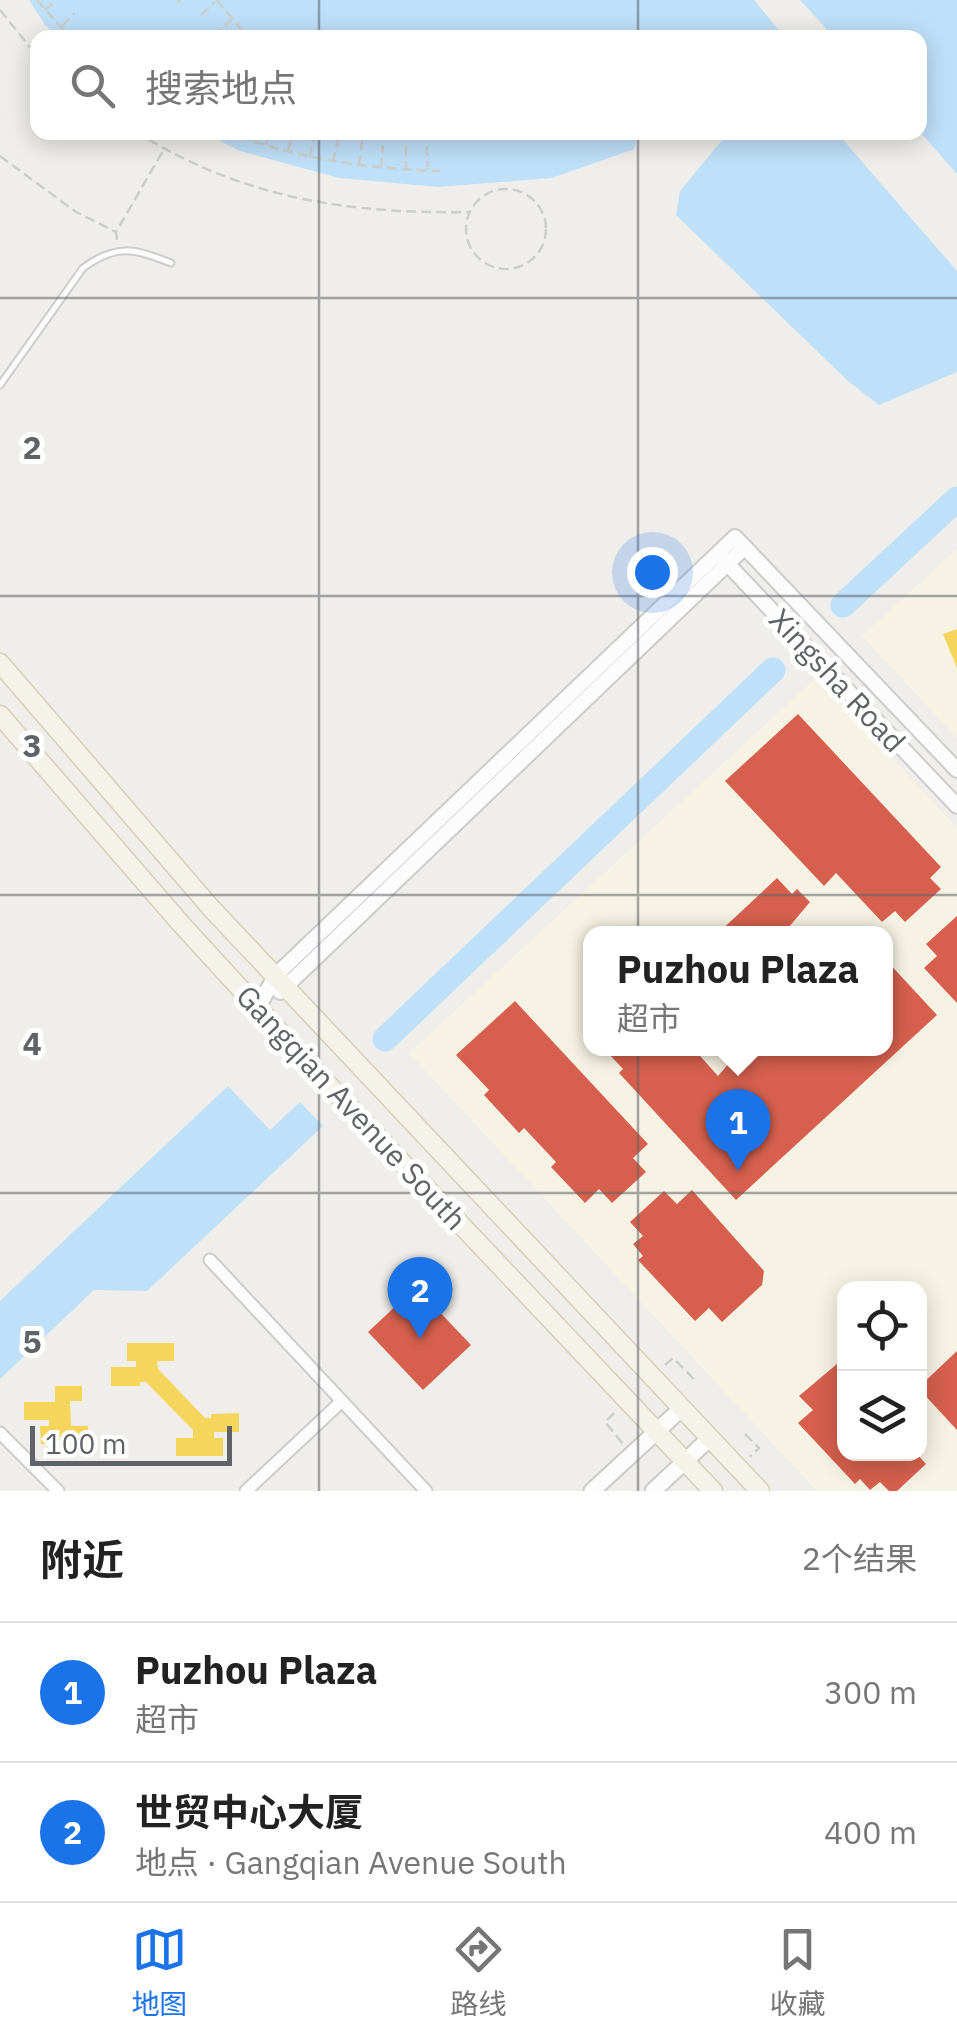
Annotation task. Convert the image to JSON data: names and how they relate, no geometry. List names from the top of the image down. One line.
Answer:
{"streets":{"main road":["Gangqian Avenue South"],"street":["Xingsha Road"]},"scale_bar":"100 m","page":{"search":"搜索地点","popup":["Puzhou Plaza","超市"],"pins":["1","2"],"scale":"100 m","heading":["附近","2个结果"],"list":[{"mark":"1","name":"Puzhou Plaza","note":"超市","value":"300 m"},{"mark":"2","name":"世贸中心大厦","note":"地点 · Gangqian Avenue South","value":"400 m"}],"nav":["地图","路线","收藏"]},"grid":{"rows":["2","3","4","5"]}}
